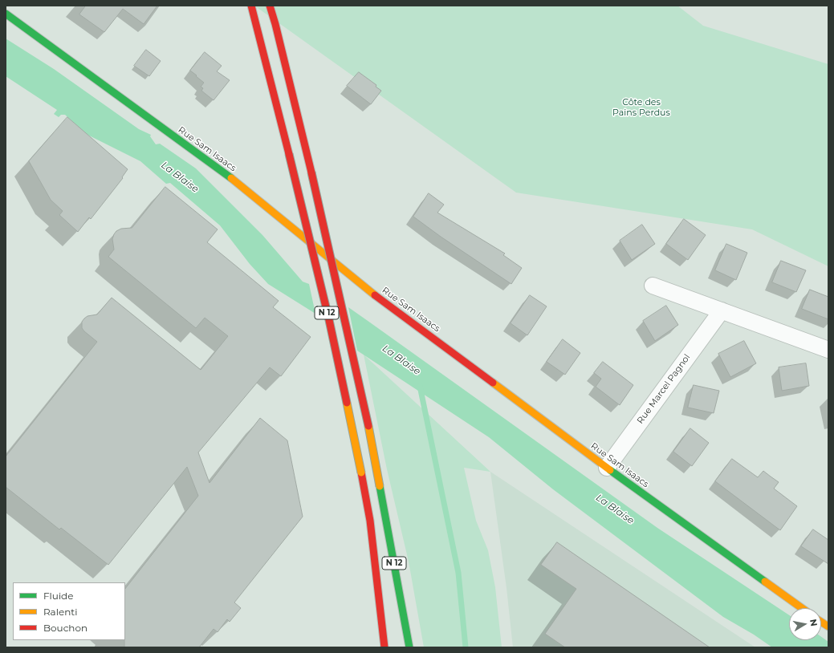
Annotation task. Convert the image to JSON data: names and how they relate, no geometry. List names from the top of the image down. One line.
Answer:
{"streets":{"main road":["Rue Sam Isaacs","N 12"],"street":["Rue Marcel Pagnol"]},"crossings":[["Rue Sam Isaacs","Rue Marcel Pagnol"]],"water":["La Blaise"],"parks":["Côte des Pains Perdus"],"legend":["Fluide","Ralenti","Bouchon"],"north":"right"}
